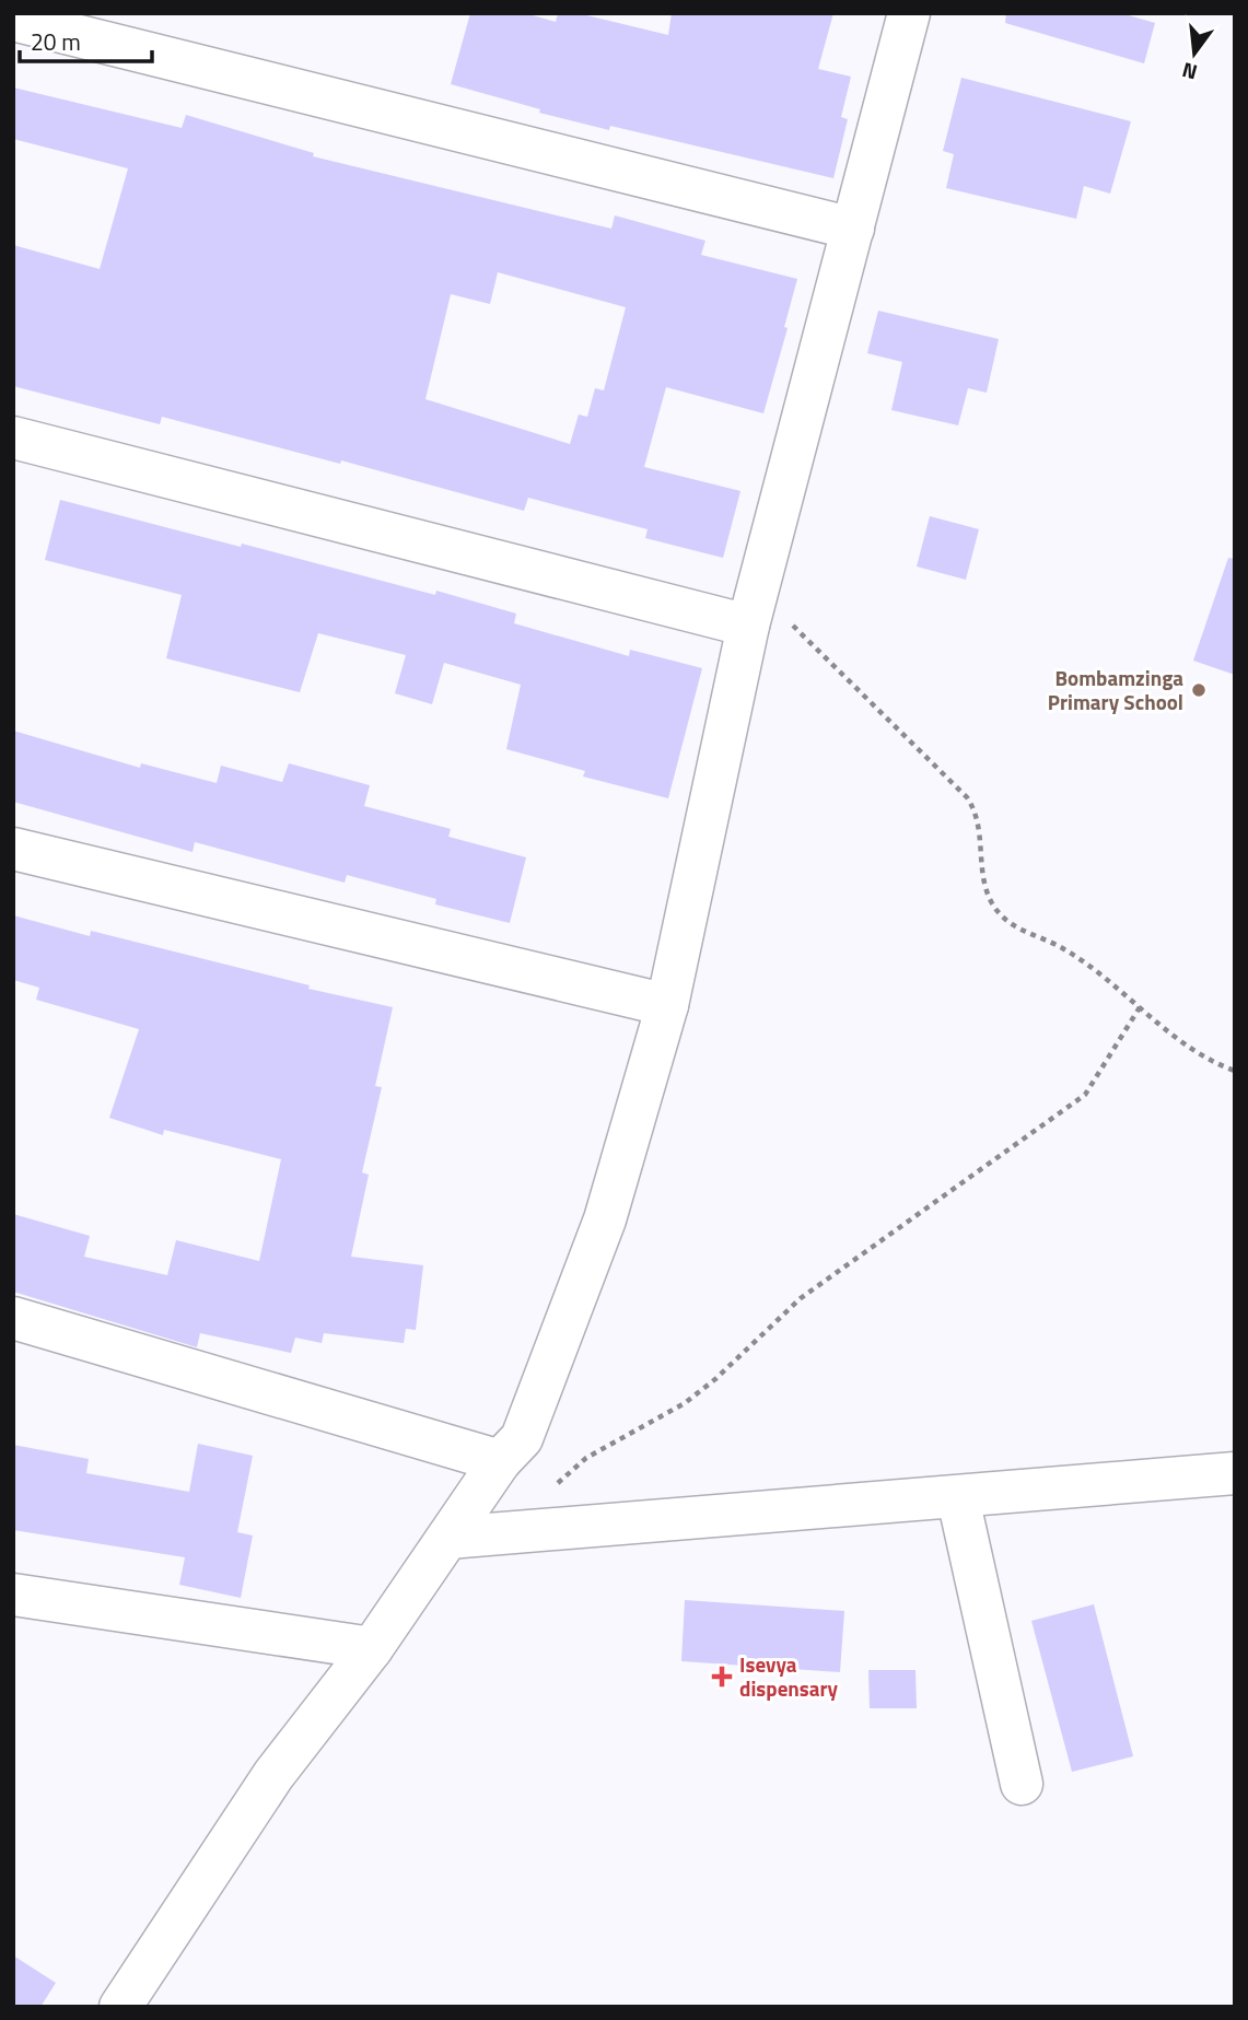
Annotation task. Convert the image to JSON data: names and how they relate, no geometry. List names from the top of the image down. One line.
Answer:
{"places":{"other":["Bombamzinga Primary School"],"health":["Isevya dispensary"]},"scale_bar":"20 m","north":"bottom"}
